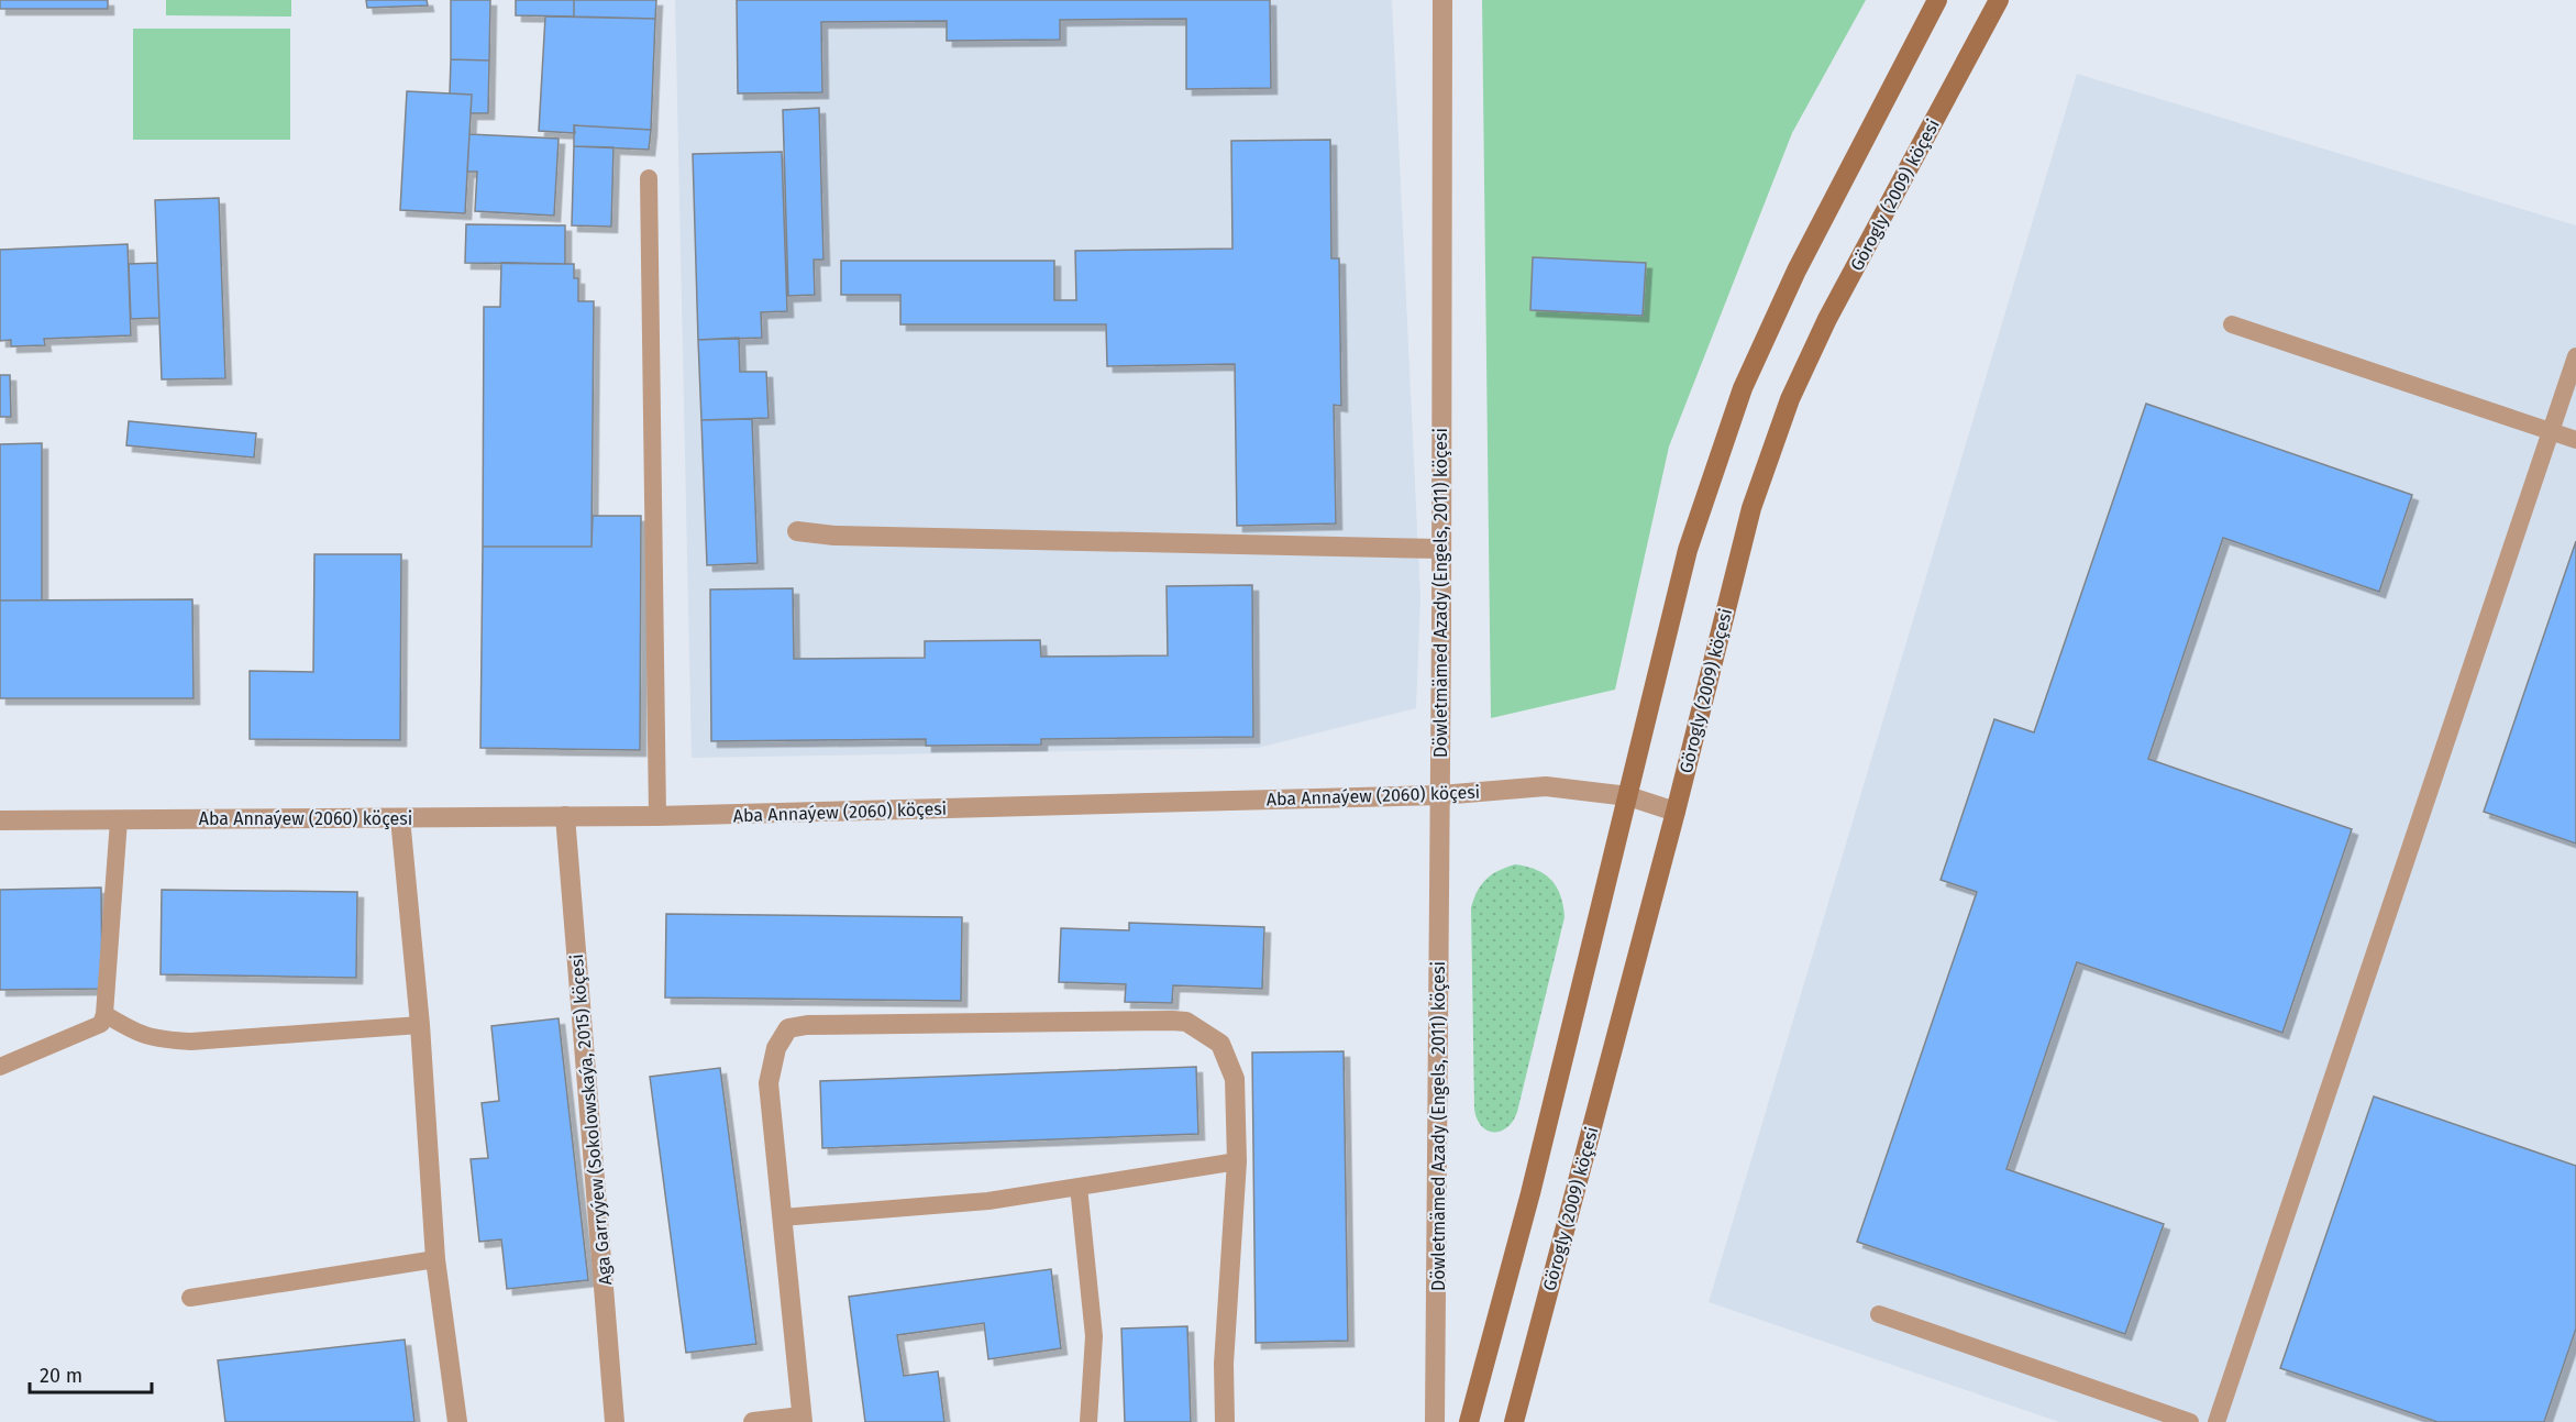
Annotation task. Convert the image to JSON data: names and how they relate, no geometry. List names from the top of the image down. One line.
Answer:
{"streets":{"main road":["Görogly (2009) köçesi"],"street":["Döwletmämed Azady (Engels, 2011) köçesi","Aba Annaýew (2060) köçesi","Aga Garryýew (Sokolowskaýa, 2015) köçesi"]},"crossings":[["Görogly (2009) köçesi","Aba Annaýew (2060) köçesi"],["Döwletmämed Azady (Engels, 2011) köçesi","Aba Annaýew (2060) köçesi"],["Aba Annaýew (2060) köçesi","Aga Garryýew (Sokolowskaýa, 2015) köçesi"]],"scale_bar":"20 m"}
